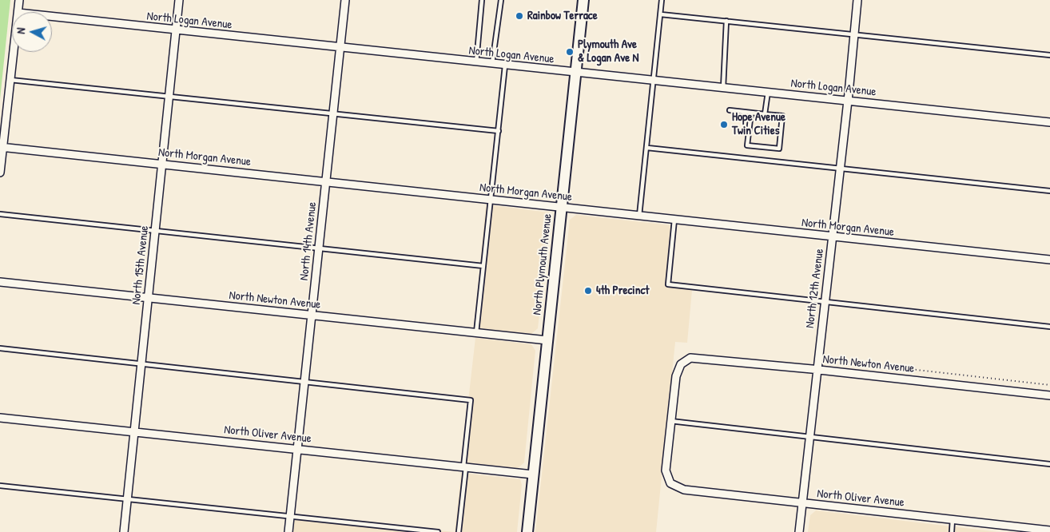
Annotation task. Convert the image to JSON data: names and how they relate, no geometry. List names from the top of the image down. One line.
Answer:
{"streets":{"main road":["North Plymouth Avenue"],"street":["North Logan Avenue","North Morgan Avenue","North 14th Avenue","North 15th Avenue","North 12th Avenue","North Newton Avenue","North Oliver Avenue"]},"crossings":[["North Logan Avenue","North 14th Avenue"],["North Logan Avenue","North Plymouth Avenue"],["North Logan Avenue","North 15th Avenue"],["North Logan Avenue","North 12th Avenue"],["North Morgan Avenue","North 14th Avenue"],["North Morgan Avenue","North Plymouth Avenue"],["North Morgan Avenue","North 15th Avenue"],["North Morgan Avenue","North 12th Avenue"],["North 14th Avenue","North Newton Avenue"],["North 14th Avenue","North Oliver Avenue"],["North Plymouth Avenue","North Newton Avenue"],["North Plymouth Avenue","North Oliver Avenue"],["North 15th Avenue","North Newton Avenue"],["North 15th Avenue","North Oliver Avenue"],["North 12th Avenue","North Newton Avenue"],["North 12th Avenue","North Oliver Avenue"],["North Newton Avenue","North Oliver Avenue"]],"places":["Rainbow Terrace","Plymouth Ave & Logan Ave N","Hope Avenue Twin Cities","4th Precinct"],"north":"left"}
